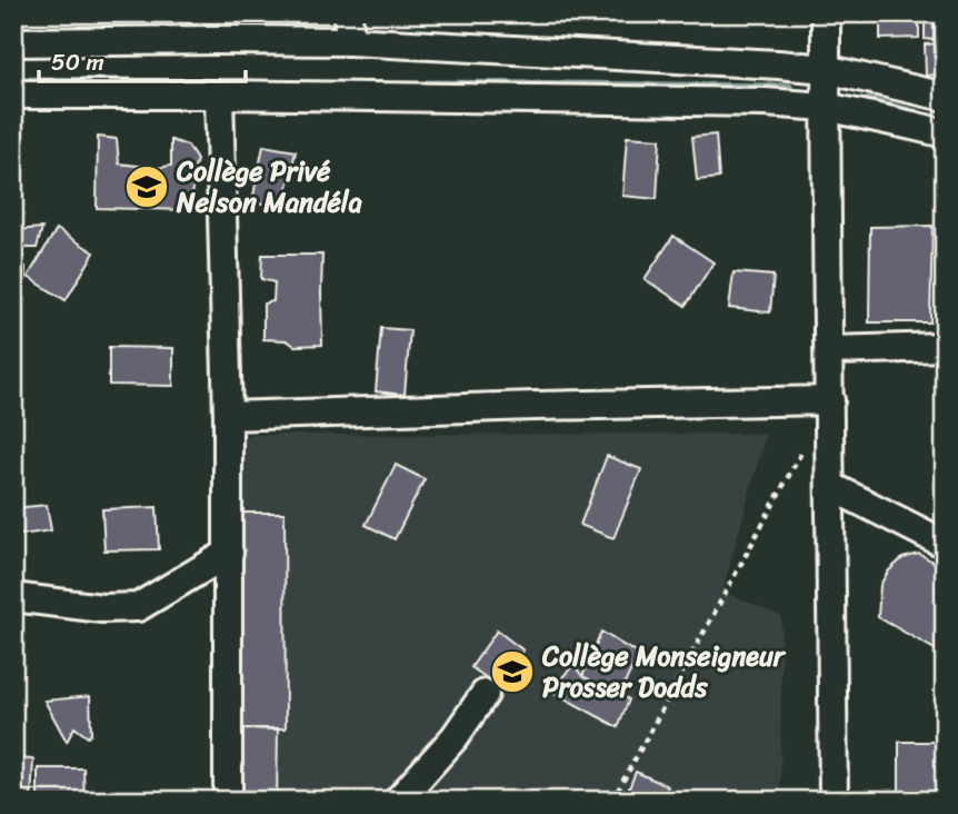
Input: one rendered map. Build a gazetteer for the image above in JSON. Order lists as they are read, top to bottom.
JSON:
{
  "places": {
    "school or university": ["Collège Privé Nelson Mandéla", "Collège Monseigneur Prosser Dodds"]
  },
  "scale_bar": "50 m"
}
